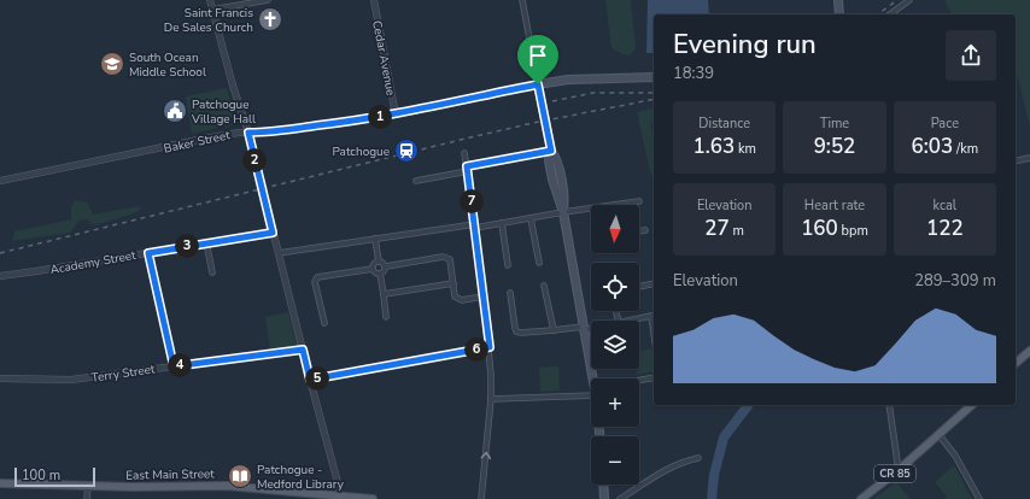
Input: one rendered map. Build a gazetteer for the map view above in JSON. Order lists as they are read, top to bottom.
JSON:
{
  "streets": {
    "main road": ["East Main Street", "CR 85"],
    "street": [
      "Cedar Avenue",
      "Baker Street",
      "Academy Street",
      "Terry Street"
    ]
  },
  "crossings": [
    ["Cedar Avenue", "Baker Street"]
  ],
  "places": {
    "church": ["Saint Francis De Sales Church"],
    "school or university": ["South Ocean Middle School"],
    "public building": ["Patchogue Village Hall"],
    "station": ["Patchogue"],
    "library": ["Patchogue - Medford Library"]
  },
  "scale_bar": "100 m",
  "north": "bottom",
  "page": {
    "heading": ["Evening run", "18:39"],
    "stats": [
      ["Distance", "1.63 km"],
      ["Time", "9:52"],
      ["Pace", "6:03 /km"],
      ["Elevation", "27 m"],
      ["Heart rate", "160 bpm"],
      ["kcal", "122"]
    ],
    "pins": [
      "1",
      "2",
      "7",
      "3",
      "6",
      "4",
      "5"
    ],
    "map_buttons": ["+", "−"],
    "chart": ["Elevation", "289–309 m"],
    "scale": "100 m"
  }
}
